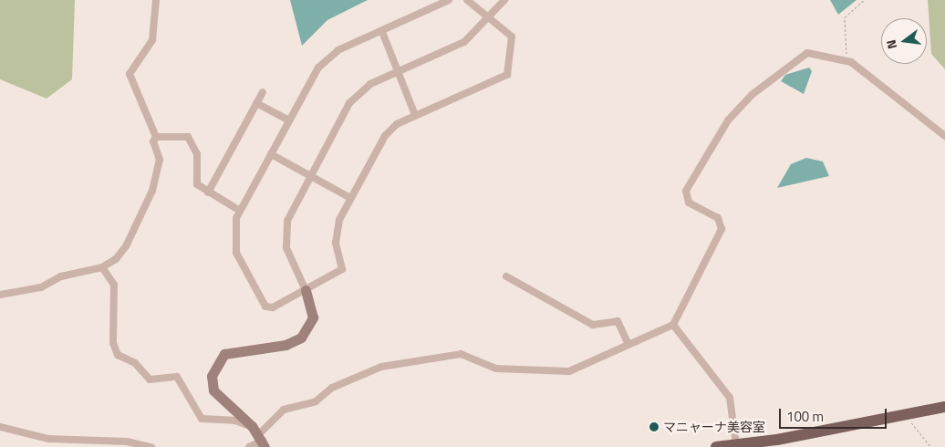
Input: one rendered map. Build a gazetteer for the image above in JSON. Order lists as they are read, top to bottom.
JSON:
{
  "places": ["マニャーナ美容室"],
  "scale_bar": "100 m",
  "north": "left"
}
